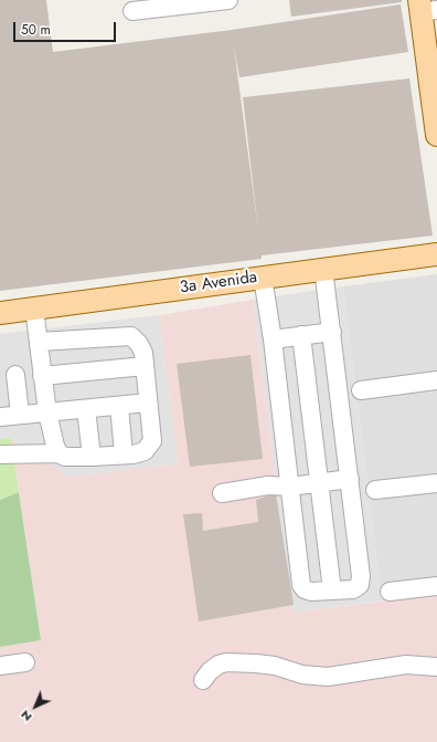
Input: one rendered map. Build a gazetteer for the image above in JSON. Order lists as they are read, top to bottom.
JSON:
{
  "streets": {
    "main road": ["3a Avenida"]
  },
  "scale_bar": "50 m",
  "north": "bottom left"
}
